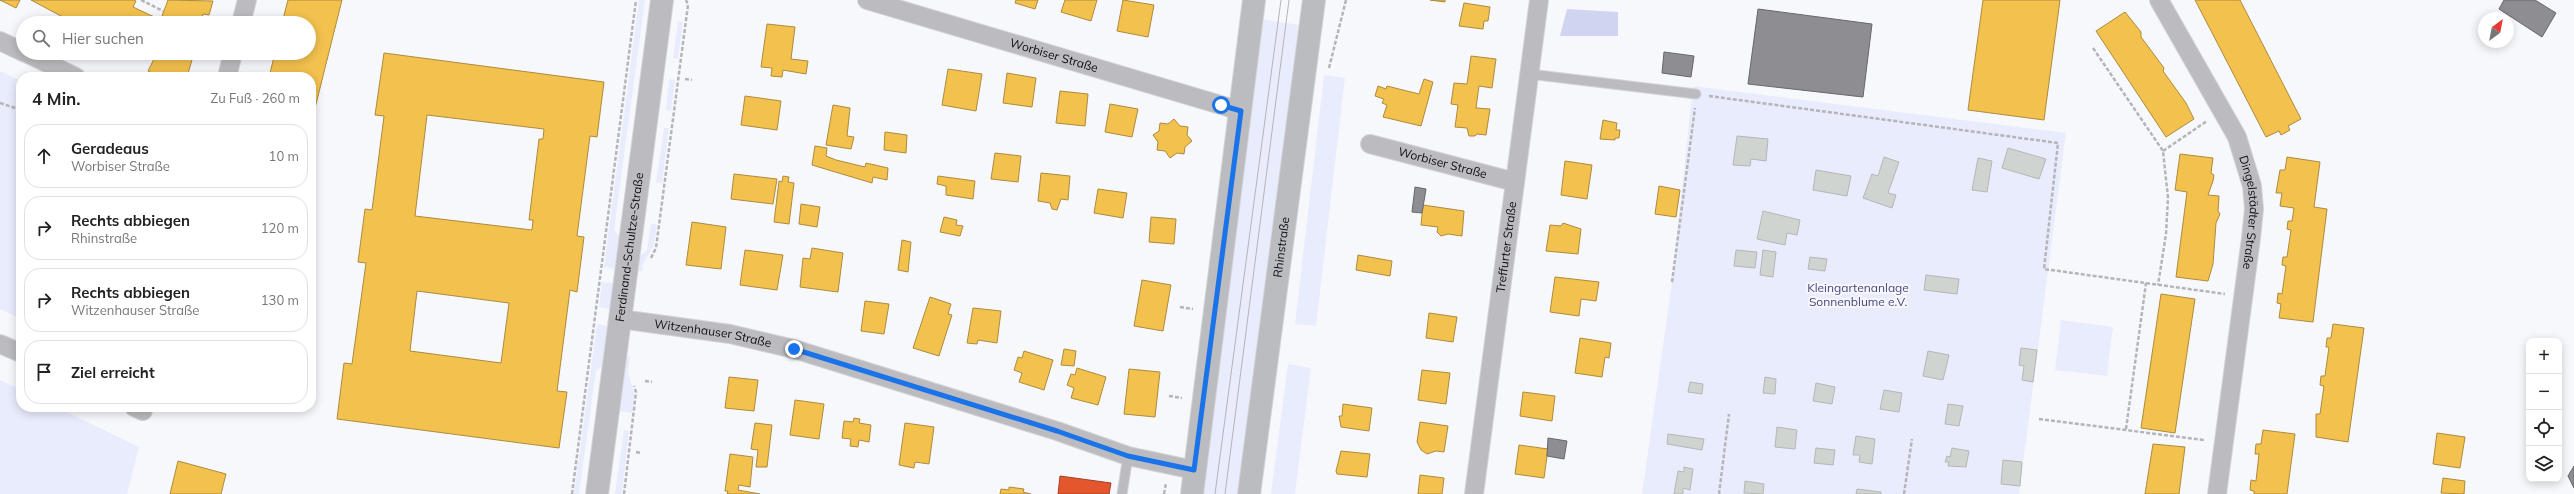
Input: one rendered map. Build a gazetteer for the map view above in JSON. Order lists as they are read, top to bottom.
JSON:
{
  "streets": {
    "main road": ["Rhinstraße"],
    "street": [
      "Worbiser Straße",
      "Dingelstädter Straße",
      "Ferdinand-Schultze-Straße",
      "Treffurter Straße",
      "Witzenhauser Straße"
    ]
  },
  "crossings": [
    ["Worbiser Straße", "Treffurter Straße"],
    ["Ferdinand-Schultze-Straße", "Witzenhauser Straße"]
  ],
  "parks": ["Kleingartenanlage Sonnenblume e.V."],
  "north": "top right",
  "page": {
    "search": "Hier suchen",
    "heading": ["4 Min.", "Zu Fuß · 260 m"],
    "list": [
      ["Geradeaus", "Worbiser Straße", "10 m"],
      ["Rechts abbiegen", "Rhinstraße", "120 m"],
      ["Rechts abbiegen", "Witzenhauser Straße", "130 m"],
      "Ziel erreicht"
    ],
    "map_buttons": ["+", "−"]
  }
}
